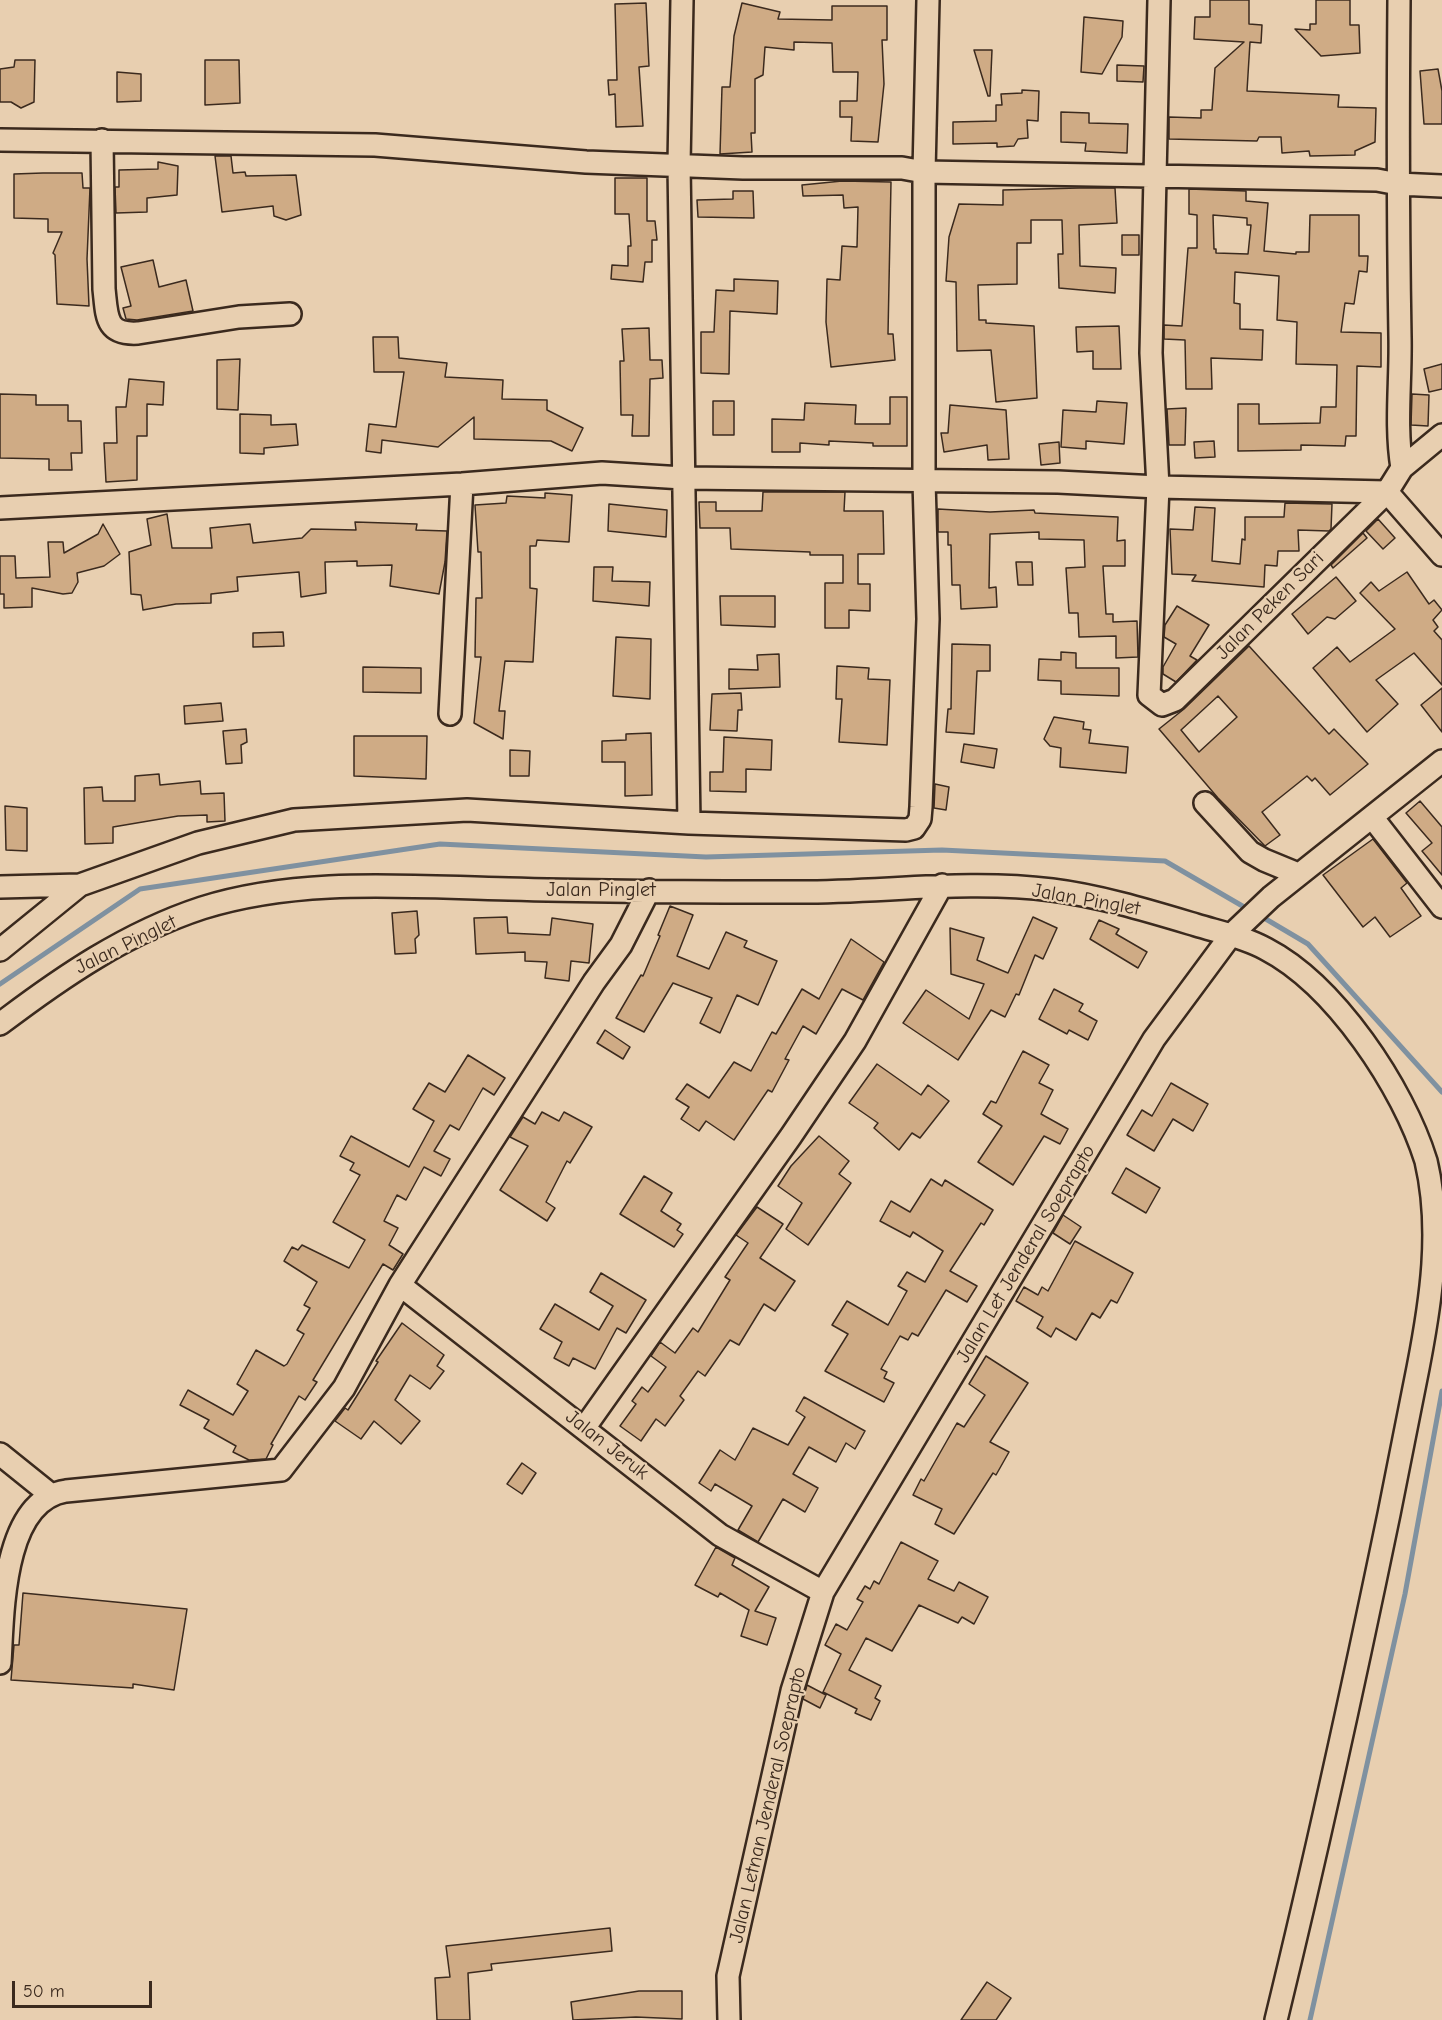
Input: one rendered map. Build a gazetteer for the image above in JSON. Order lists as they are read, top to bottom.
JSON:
{
  "streets": {
    "street": [
      "Jalan Peken Sari",
      "Jalan Pinglet",
      "Jalan Let Jenderal Soeprapto",
      "Jalan Jeruk",
      "Jalan Letnan Jenderal Soeprapto"
    ]
  },
  "crossings": [
    ["Jalan Pinglet", "Jalan Let Jenderal Soeprapto"],
    ["Jalan Let Jenderal Soeprapto", "Jalan Jeruk"],
    ["Jalan Let Jenderal Soeprapto", "Jalan Letnan Jenderal Soeprapto"],
    ["Jalan Jeruk", "Jalan Letnan Jenderal Soeprapto"]
  ],
  "scale_bar": "50 m"
}
